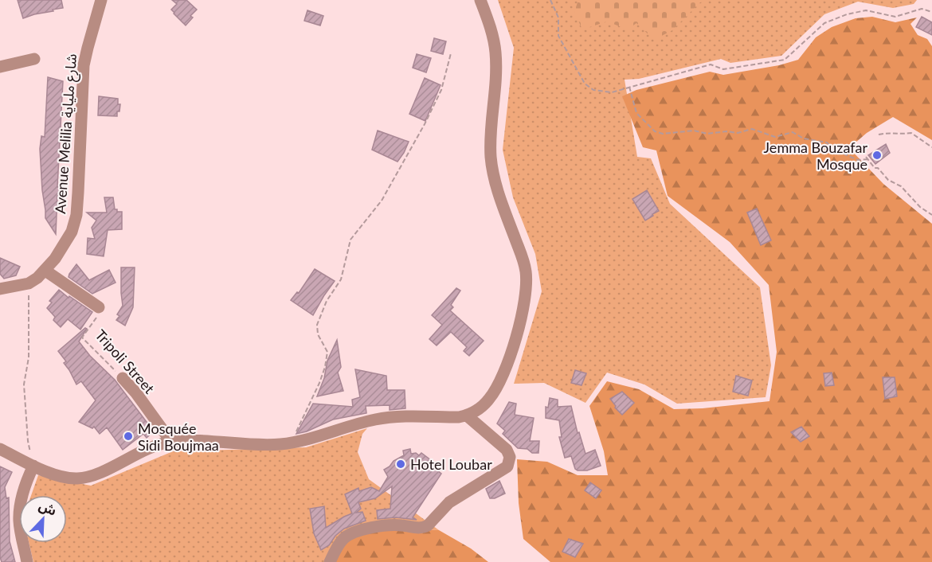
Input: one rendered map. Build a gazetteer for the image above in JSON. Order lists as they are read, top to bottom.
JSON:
{
  "streets": {
    "street": ["Avenue Melilia شارع ملياية", "Tripoli Street"]
  },
  "crossings": [
    ["Avenue Melilia شارع ملياية", "Tripoli Street"]
  ],
  "places": ["Jemma Bouzafar Mosque", "Mosquée Sidi Boujmaa", "Hotel Loubar"],
  "north": "top right"
}
